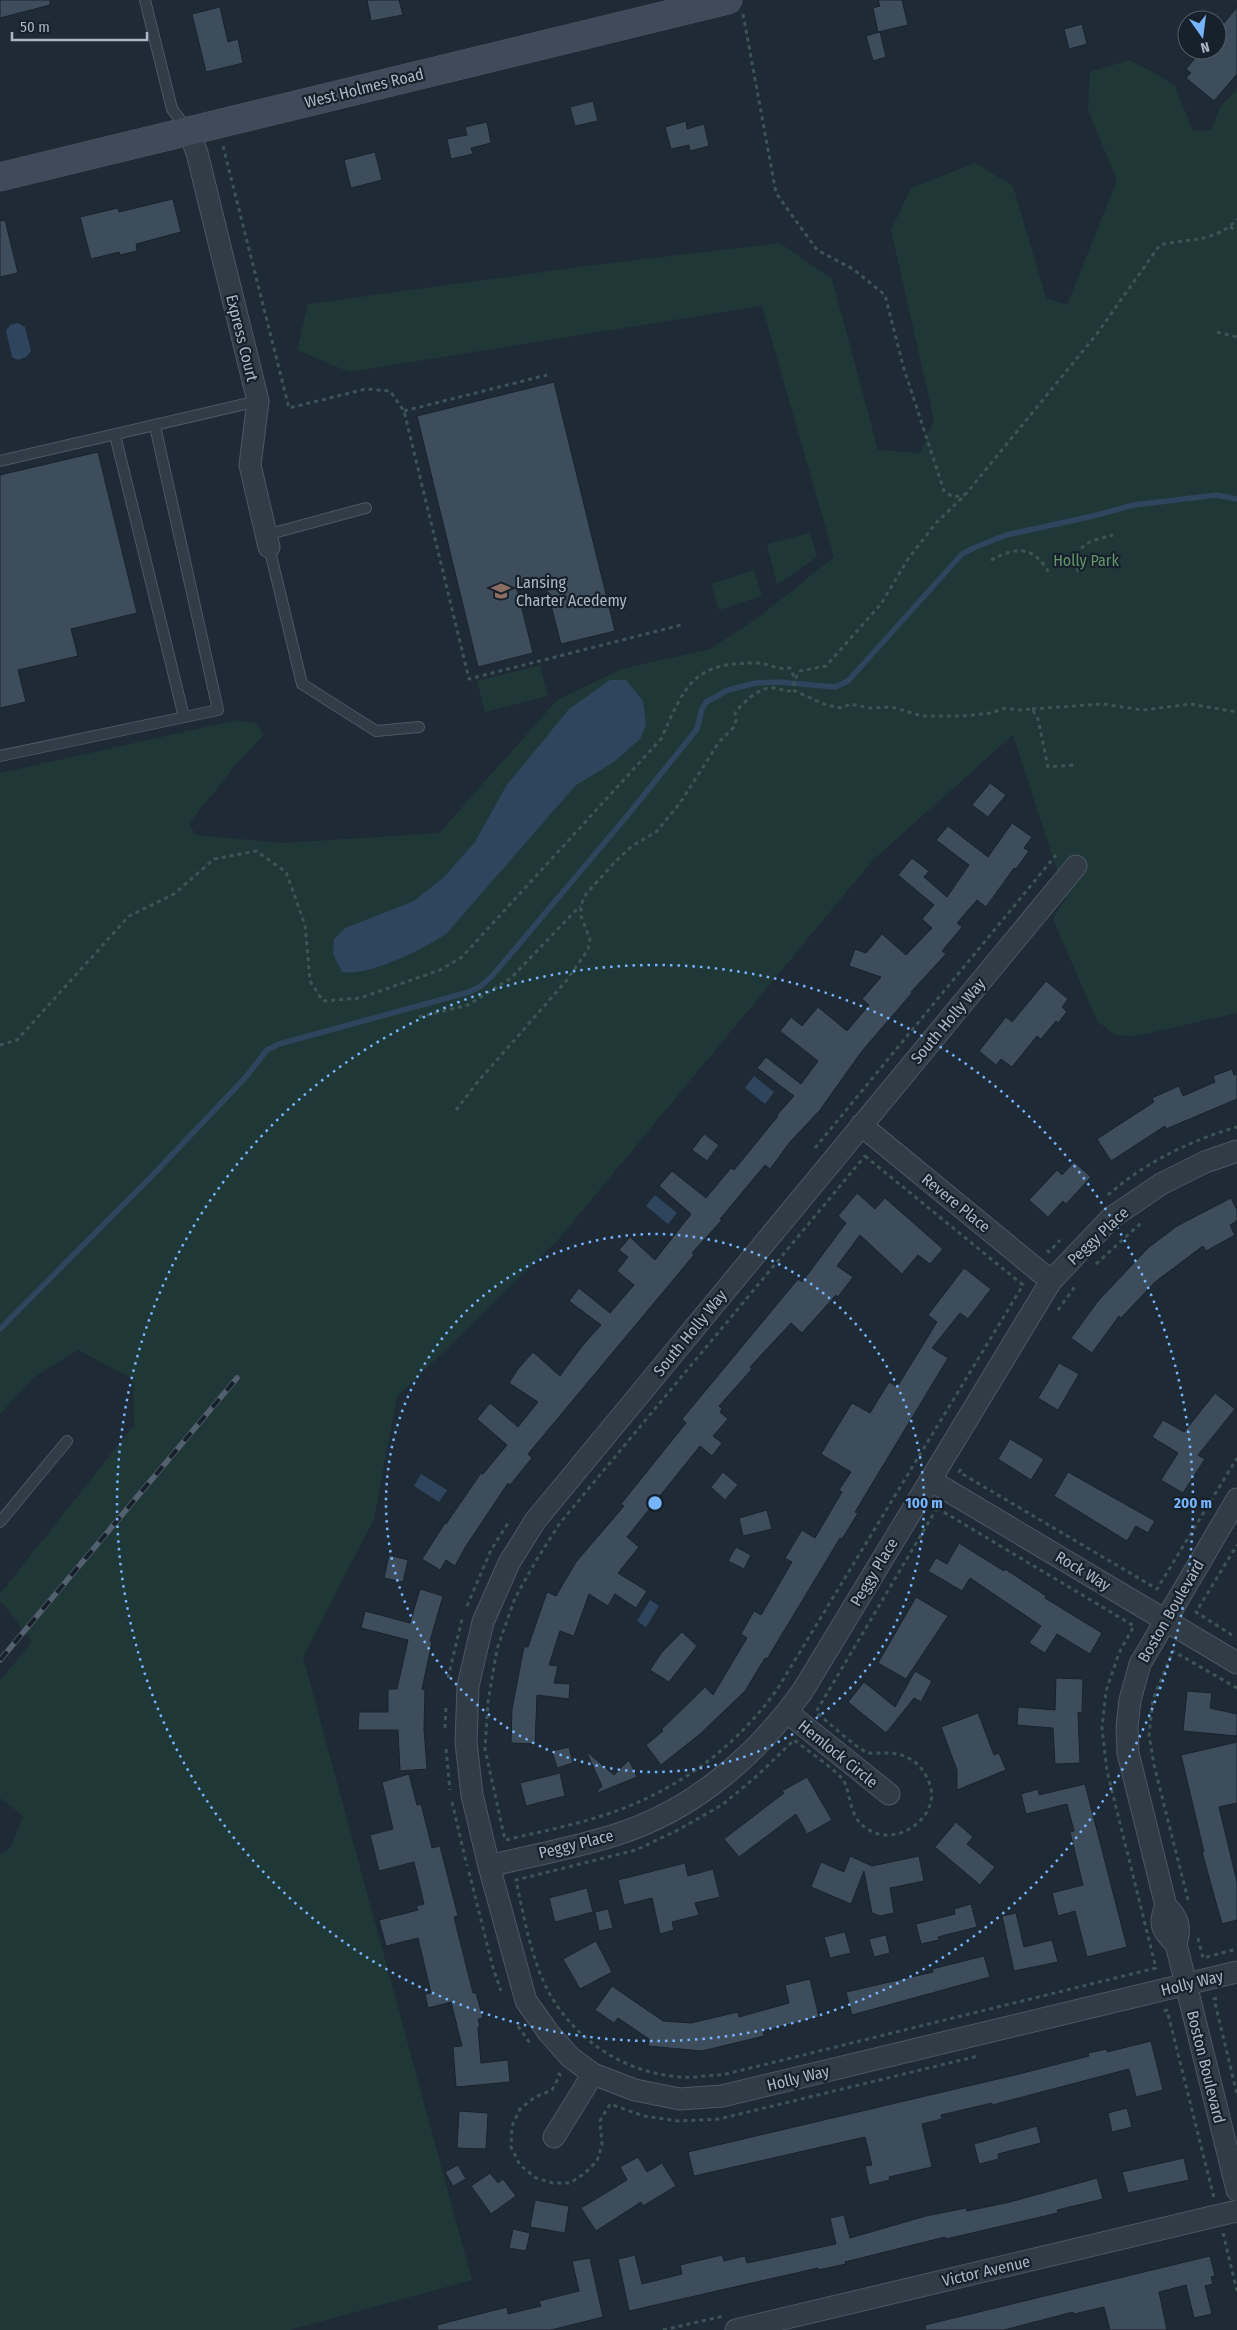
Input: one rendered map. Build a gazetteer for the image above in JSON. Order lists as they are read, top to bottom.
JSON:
{
  "streets": {
    "street": [
      "West Holmes Road",
      "Express Court",
      "South Holly Way",
      "Revere Place",
      "Peggy Place",
      "Rock Way",
      "Boston Boulevard",
      "Hemlock Circle",
      "Holly Way",
      "Victor Avenue"
    ]
  },
  "crossings": [
    ["West Holmes Road", "Express Court"],
    ["South Holly Way", "Revere Place"],
    ["South Holly Way", "Peggy Place"],
    ["South Holly Way", "Holly Way"],
    ["Revere Place", "Peggy Place"],
    ["Peggy Place", "Rock Way"],
    ["Peggy Place", "Hemlock Circle"],
    ["Peggy Place", "Holly Way"],
    ["Rock Way", "Boston Boulevard"],
    ["Boston Boulevard", "Holly Way"]
  ],
  "parks": ["Holly Park"],
  "places": {
    "school or university": ["Lansing Charter Acedemy"]
  },
  "scale_bar": "50 m",
  "north": "bottom",
  "rings": ["100 m", "200 m"]
}
